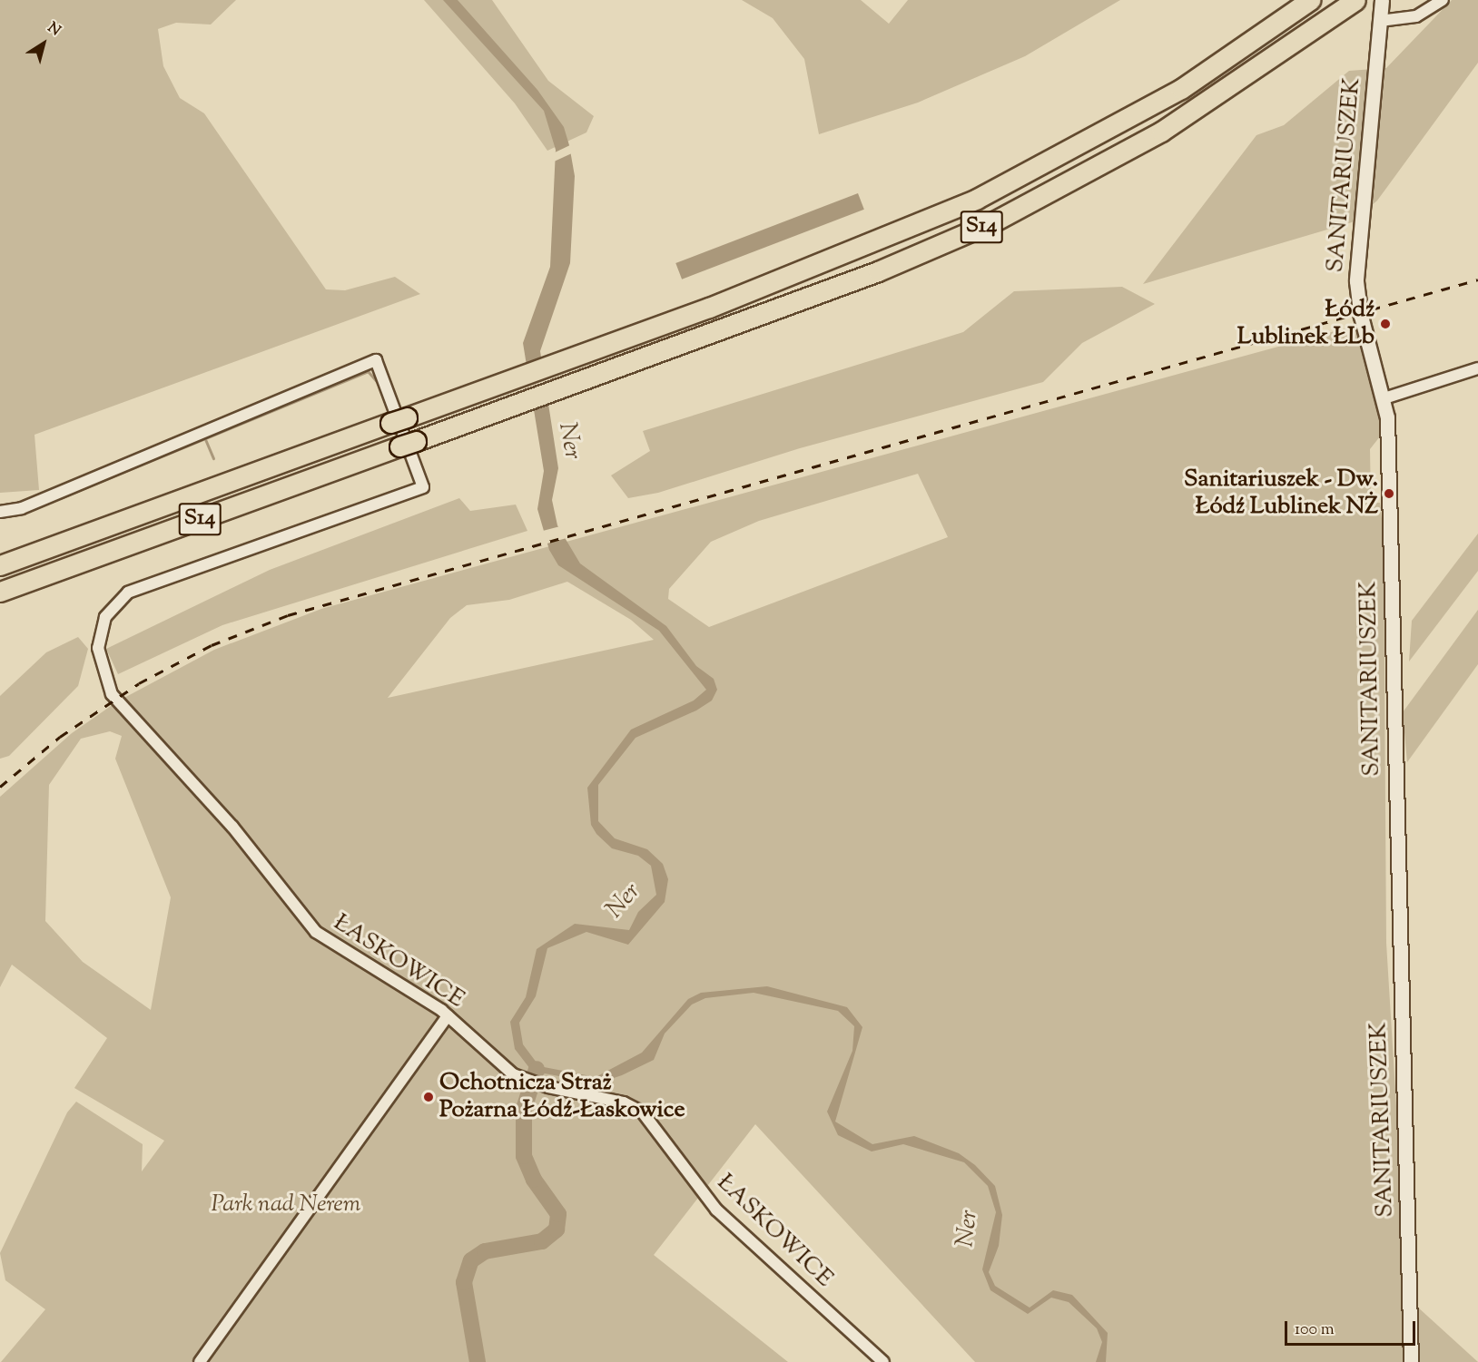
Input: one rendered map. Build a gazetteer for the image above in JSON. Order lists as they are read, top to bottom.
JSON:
{
  "streets": {
    "highway": ["S14"],
    "street": ["SANITARIUSZEK", "ŁASKOWICE"]
  },
  "water": ["Ner"],
  "parks": ["Park nad Nerem"],
  "places": ["Łódź Lublinek ŁLb", "Sanitariuszek - Dw. Łódź Lublinek NŻ", "Ochotnicza Straż Pożarna Łódź-Łaskowice"],
  "scale_bar": "100 m",
  "north": "top right"
}
